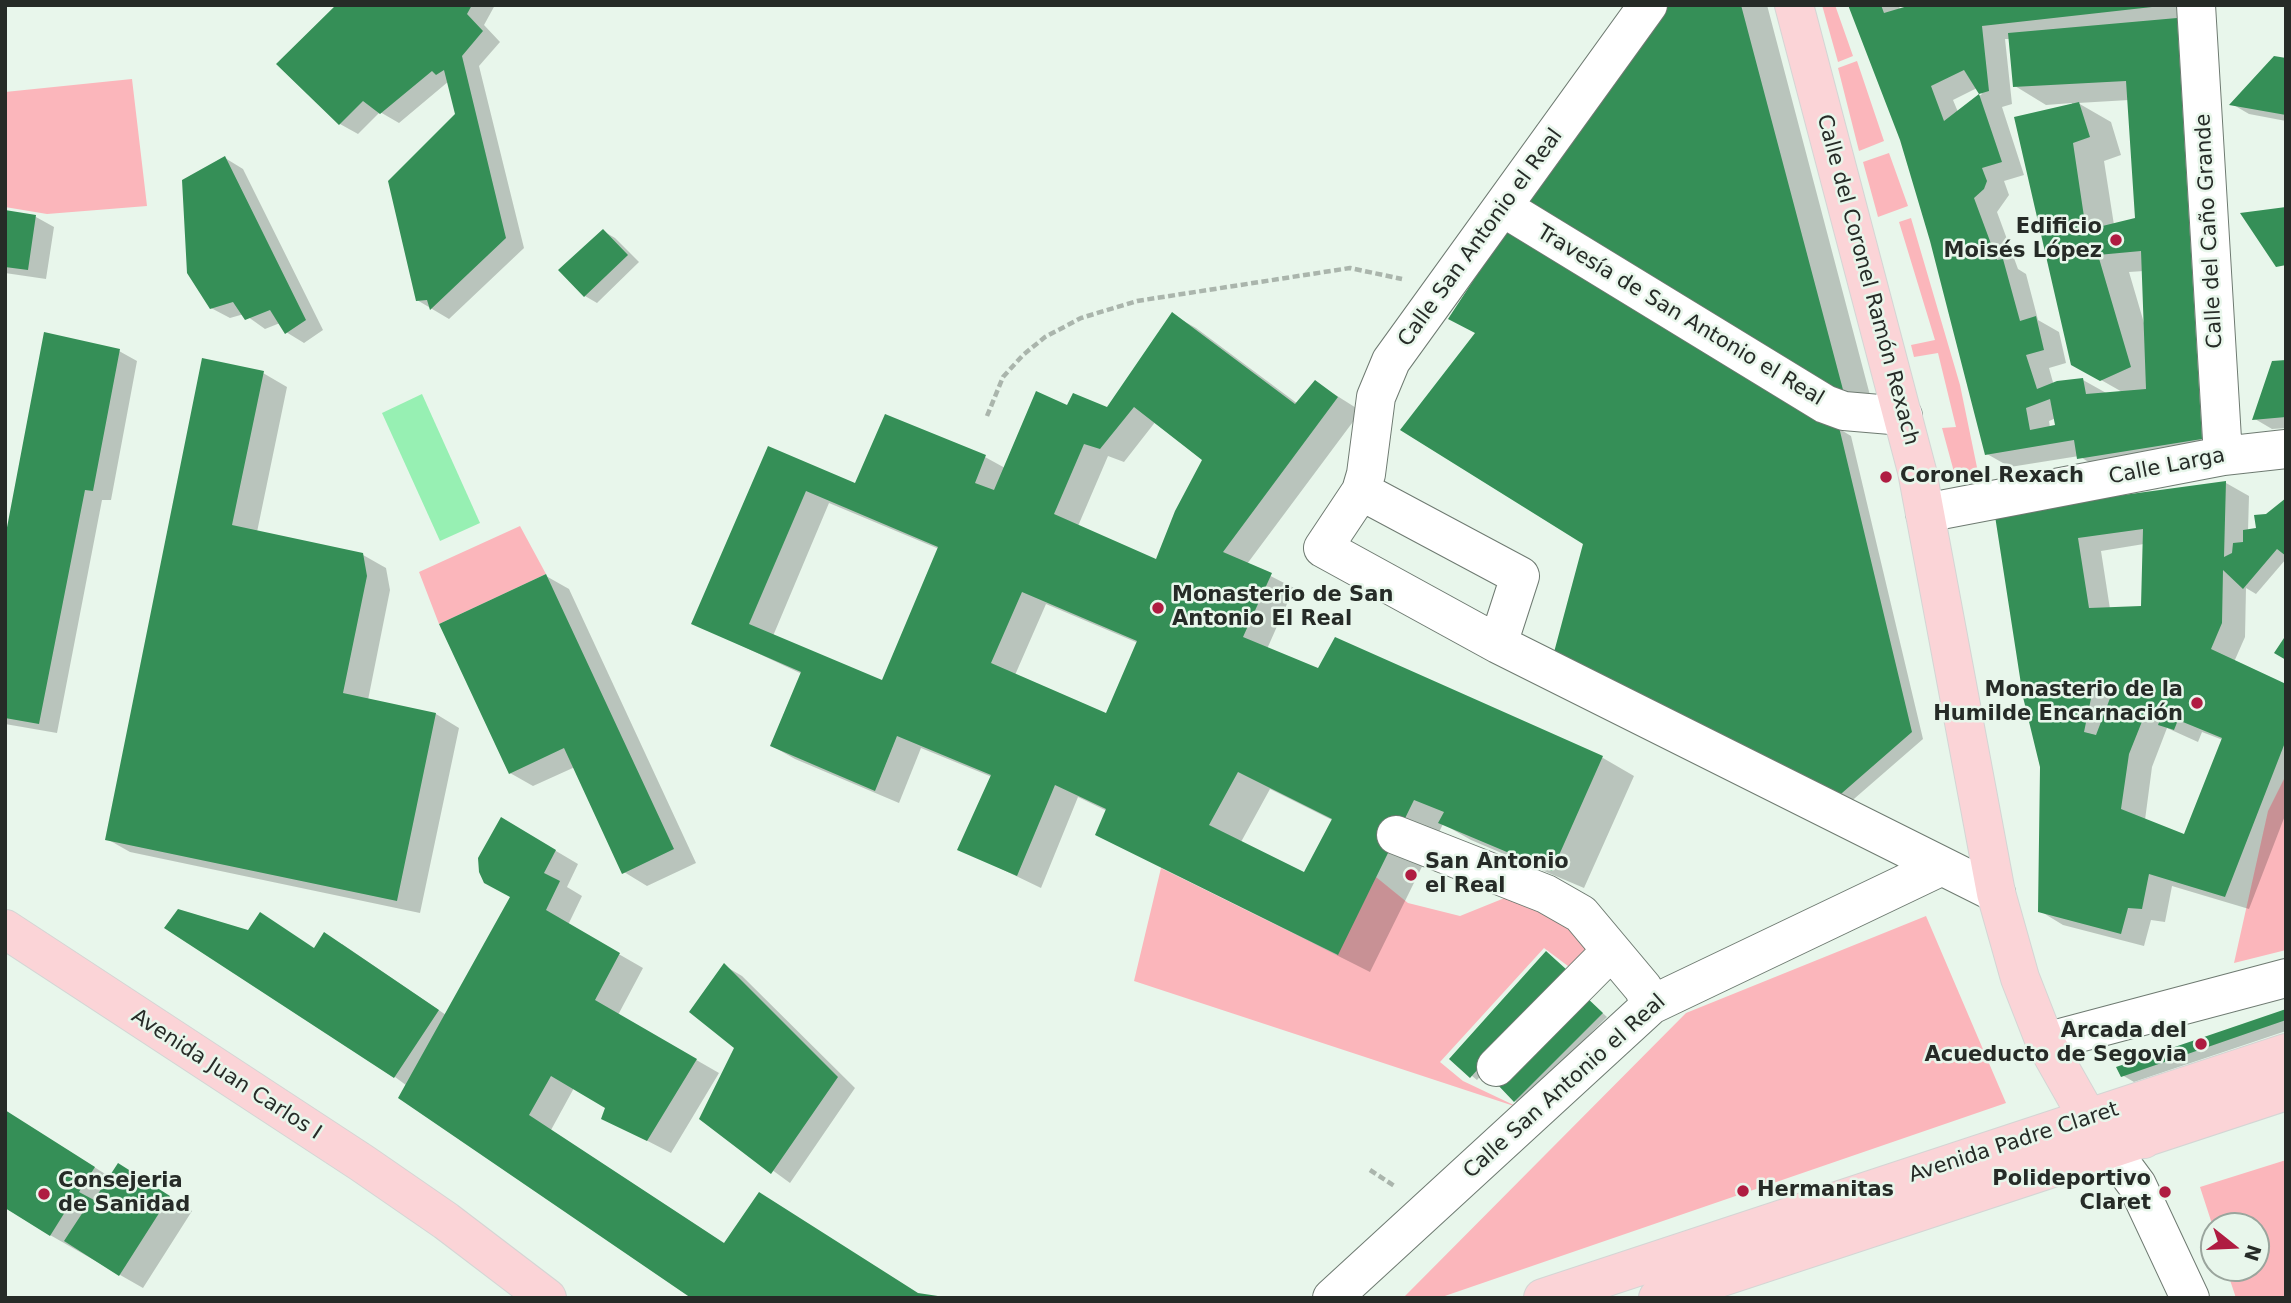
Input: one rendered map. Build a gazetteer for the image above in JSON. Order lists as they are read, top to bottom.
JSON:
{
  "streets": {
    "main road": ["Calle del Coronel Ramón Rexach", "Avenida Juan Carlos I", "Avenida Padre Claret"],
    "street": [
      "Calle del Caño Grande",
      "Calle San Antonio el Real",
      "Travesía de San Antonio el Real",
      "Calle Larga"
    ]
  },
  "crossings": [
    ["Calle del Caño Grande", "Calle Larga"],
    ["Calle San Antonio el Real", "Calle del Coronel Ramón Rexach"],
    ["Calle San Antonio el Real", "Travesía de San Antonio el Real"],
    ["Calle del Coronel Ramón Rexach", "Travesía de San Antonio el Real"],
    ["Calle del Coronel Ramón Rexach", "Calle Larga"],
    ["Calle del Coronel Ramón Rexach", "Avenida Padre Claret"]
  ],
  "places": [
    "Edificio Moisés López",
    "Coronel Rexach",
    "Monasterio de San Antonio El Real",
    "Monasterio de la Humilde Encarnación",
    "San Antonio el Real",
    "Arcada del Acueducto de Segovia",
    "Hermanitas",
    "Polideportivo Claret",
    "Consejeria de Sanidad"
  ],
  "north": "right"
}
